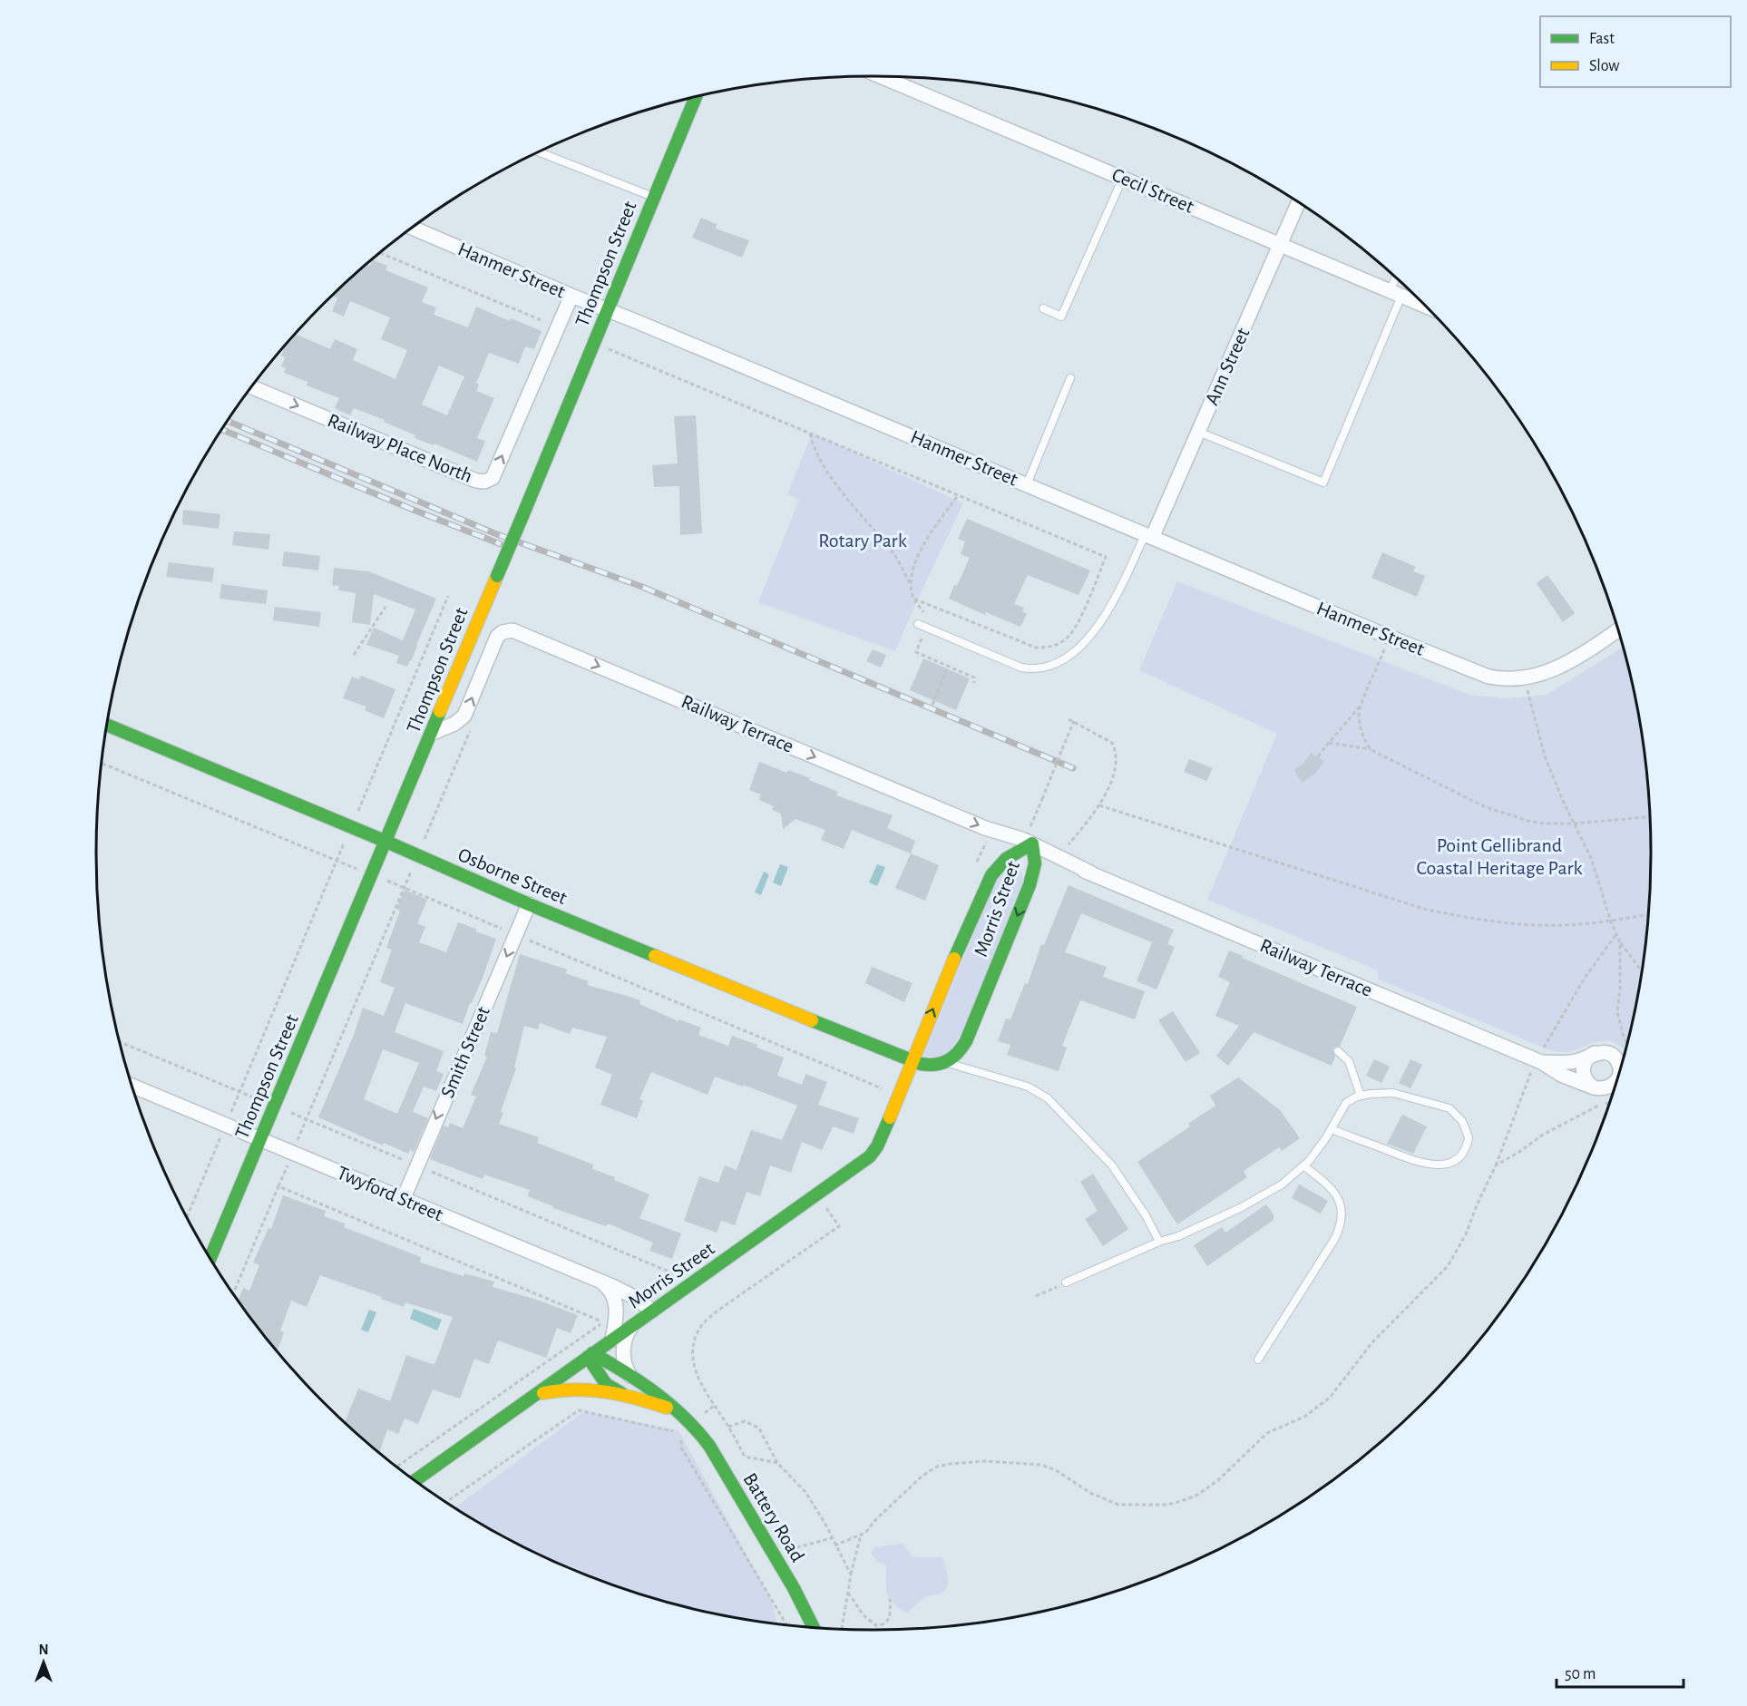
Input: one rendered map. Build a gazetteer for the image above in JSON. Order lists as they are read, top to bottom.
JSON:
{
  "streets": {
    "street": [
      "Cecil Street",
      "Thompson Street",
      "Hanmer Street",
      "Ann Street",
      "Railway Place North",
      "Railway Terrace",
      "Osborne Street",
      "Morris Street",
      "Smith Street",
      "Twyford Street",
      "Battery Road"
    ]
  },
  "crossings": [
    ["Cecil Street", "Ann Street"],
    ["Thompson Street", "Hanmer Street"],
    ["Thompson Street", "Railway Terrace"],
    ["Thompson Street", "Osborne Street"],
    ["Thompson Street", "Twyford Street"],
    ["Hanmer Street", "Ann Street"],
    ["Hanmer Street", "Railway Place North"],
    ["Railway Terrace", "Morris Street"],
    ["Osborne Street", "Morris Street"],
    ["Osborne Street", "Smith Street"],
    ["Morris Street", "Twyford Street"],
    ["Morris Street", "Battery Road"],
    ["Smith Street", "Twyford Street"]
  ],
  "one_way": ["Railway Terrace", "Smith Street"],
  "parks": ["Rotary Park", "Point Gellibrand Coastal Heritage Park"],
  "legend": ["Fast", "Slow"],
  "scale_bar": "50 m",
  "north": "top"
}
